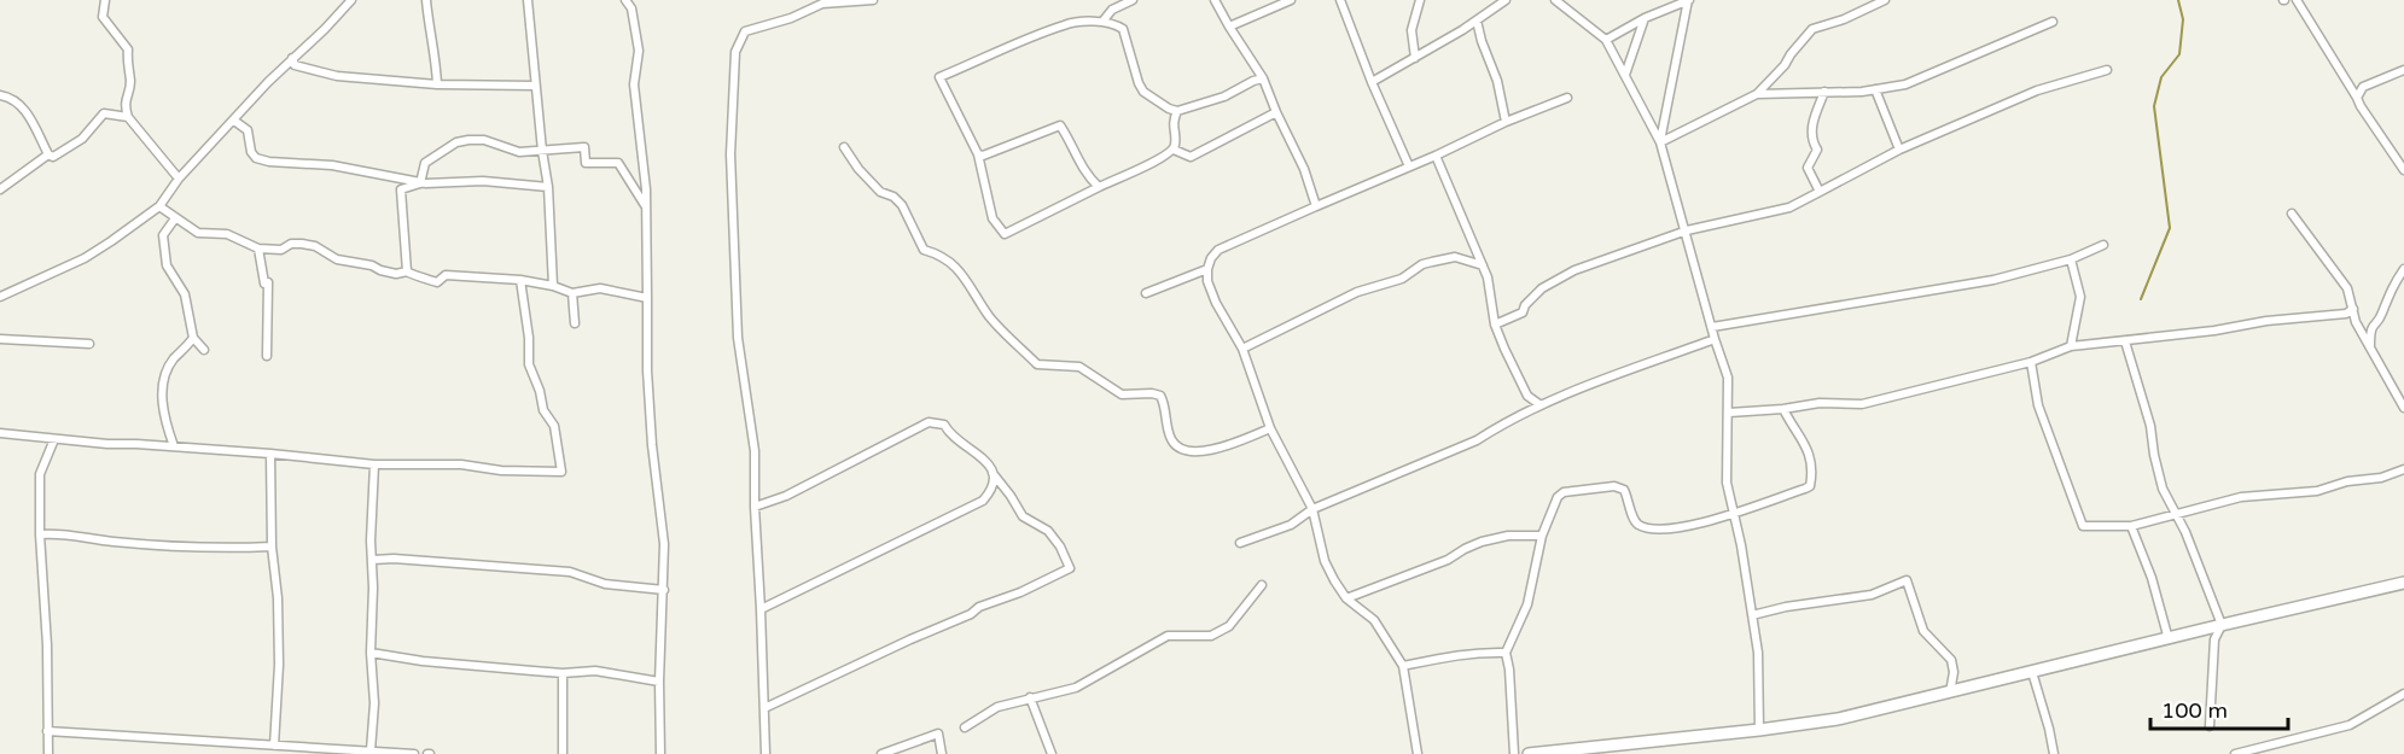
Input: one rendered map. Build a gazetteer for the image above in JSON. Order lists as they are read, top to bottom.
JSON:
{
  "scale_bar": "100 m"
}
